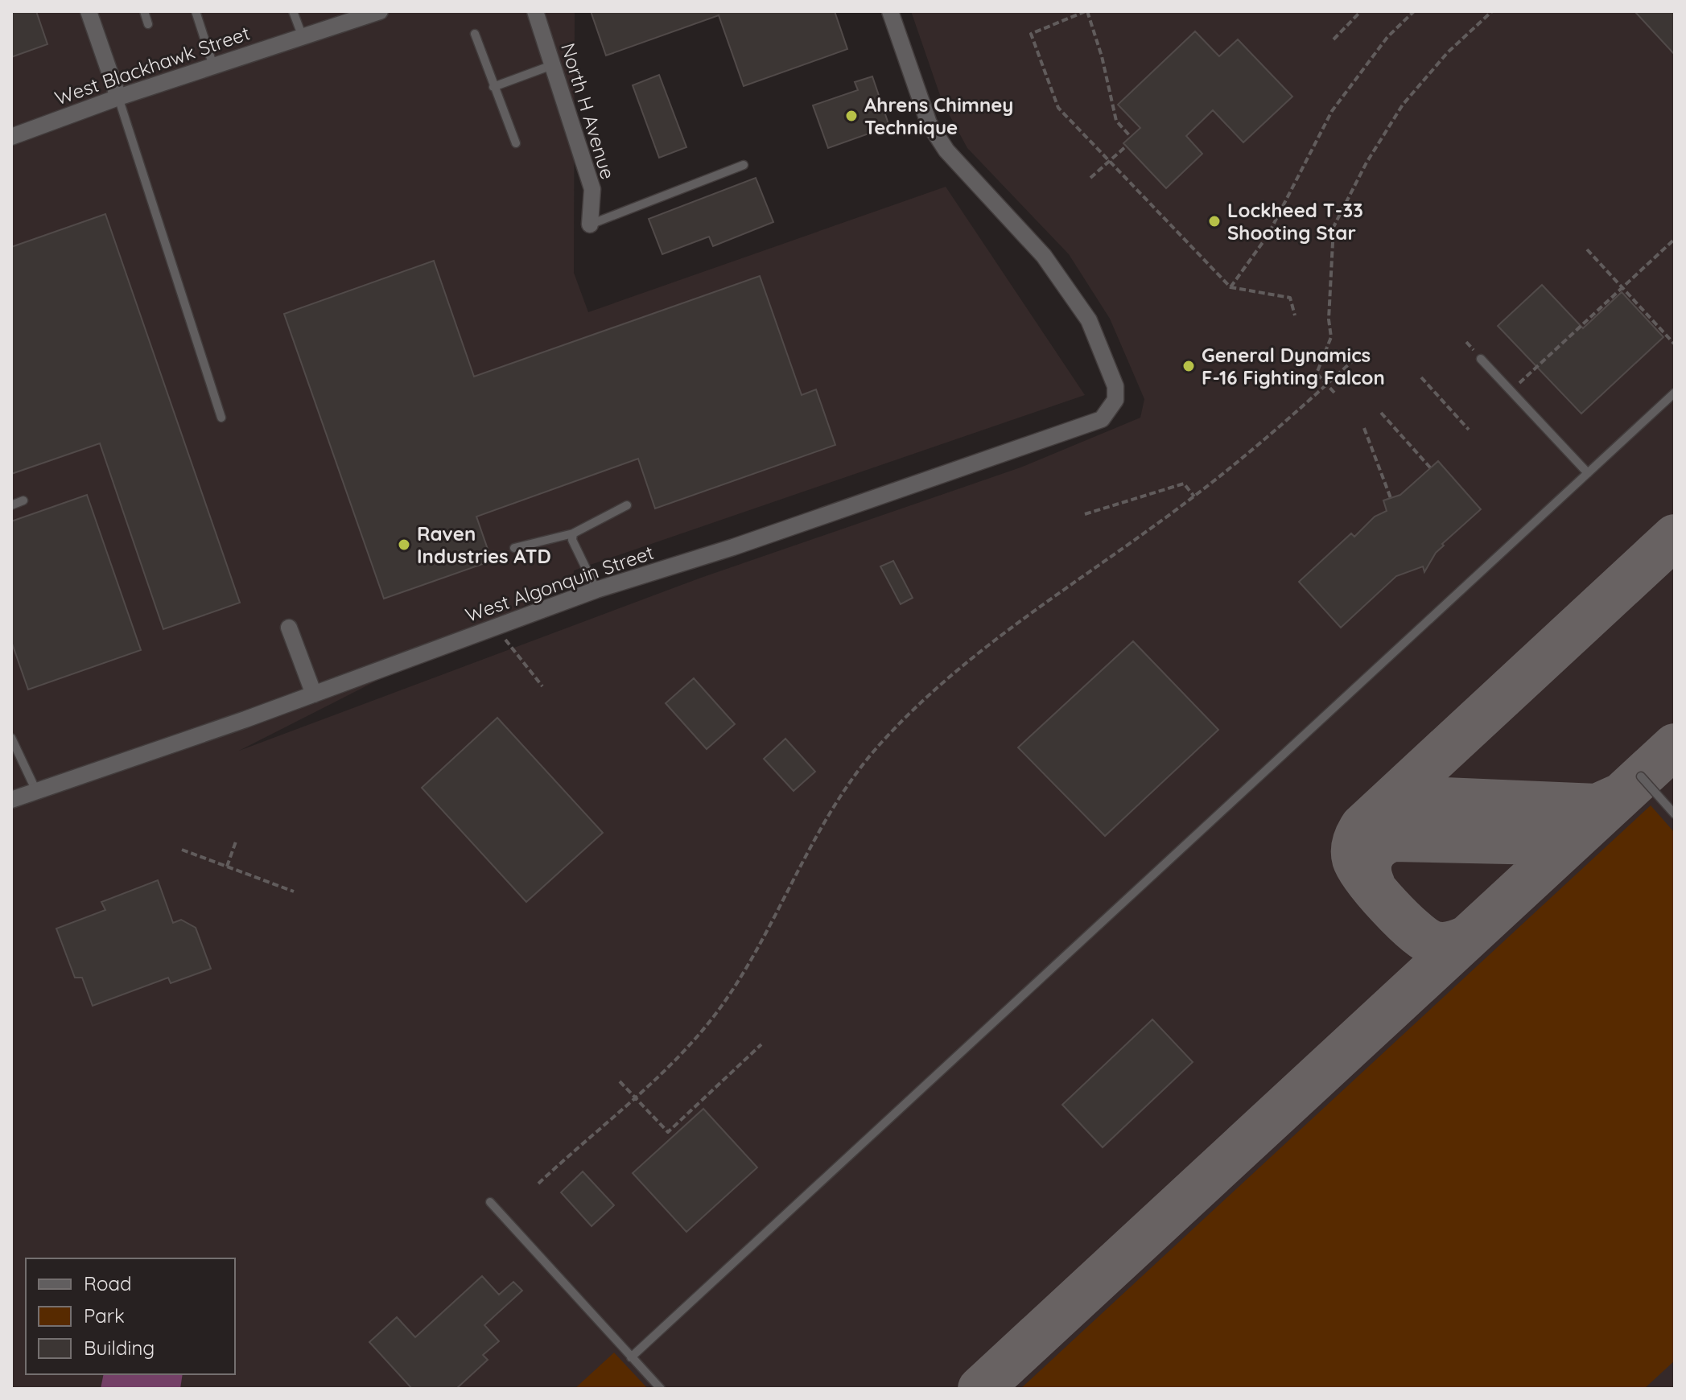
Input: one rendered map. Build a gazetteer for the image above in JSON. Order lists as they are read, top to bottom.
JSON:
{
  "streets": {
    "street": ["West Blackhawk Street", "North H Avenue", "West Algonquin Street"]
  },
  "places": [
    "Ahrens Chimney Technique",
    "Lockheed T-33 Shooting Star",
    "General Dynamics F-16 Fighting Falcon",
    "Raven Industries ATD"
  ],
  "legend": ["Road", "Park", "Building"]
}
